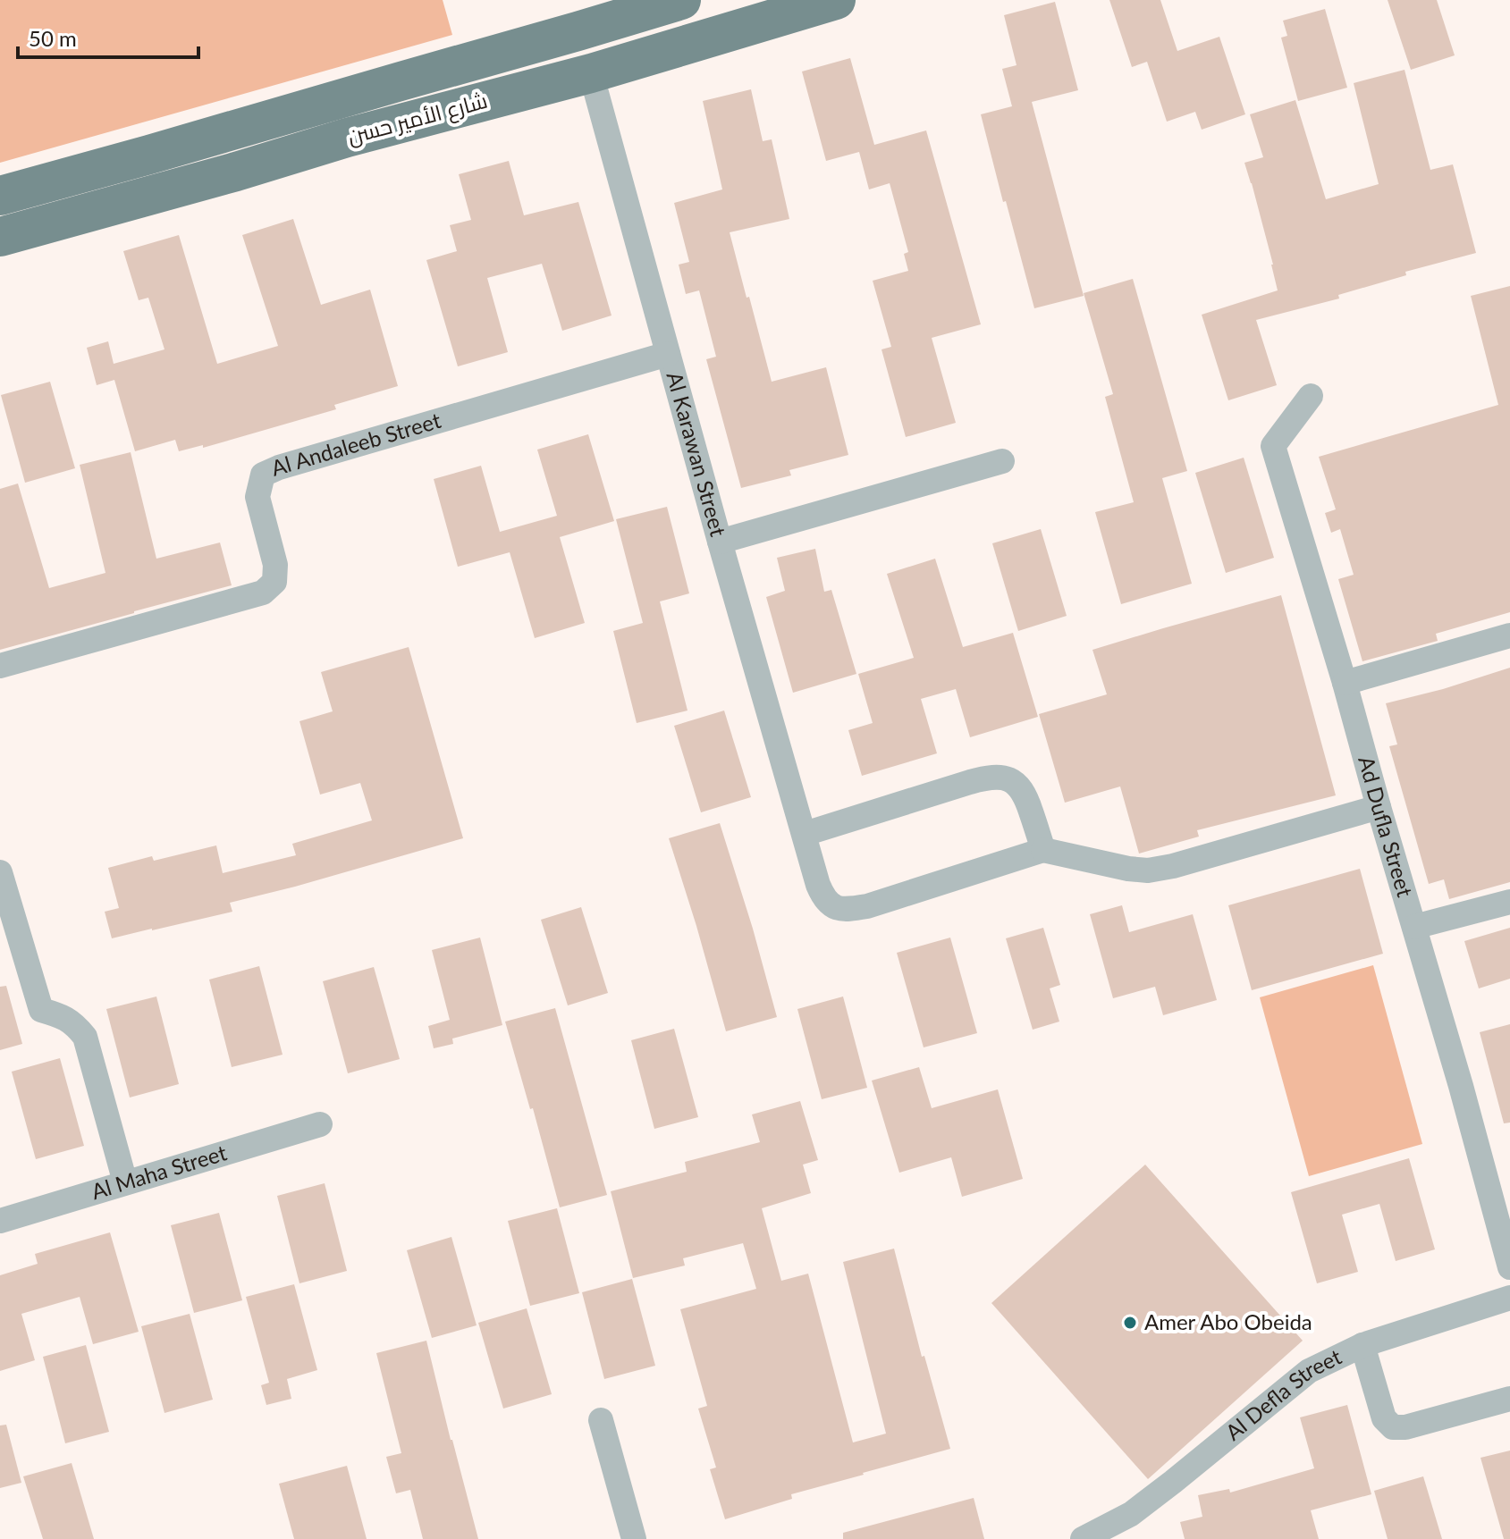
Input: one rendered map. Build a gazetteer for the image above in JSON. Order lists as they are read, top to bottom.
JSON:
{
  "streets": {
    "main road": ["شارع الأمير حسن"],
    "street": [
      "Al Andaleeb Street",
      "Al Karawan Street",
      "Ad Dufla Street",
      "Al Maha Street",
      "Al Defla Street"
    ]
  },
  "crossings": [
    ["شارع الأمير حسن", "Al Karawan Street"],
    ["Al Andaleeb Street", "Al Karawan Street"]
  ],
  "places": ["Amer Abo Obeida"],
  "scale_bar": "50 m"
}
